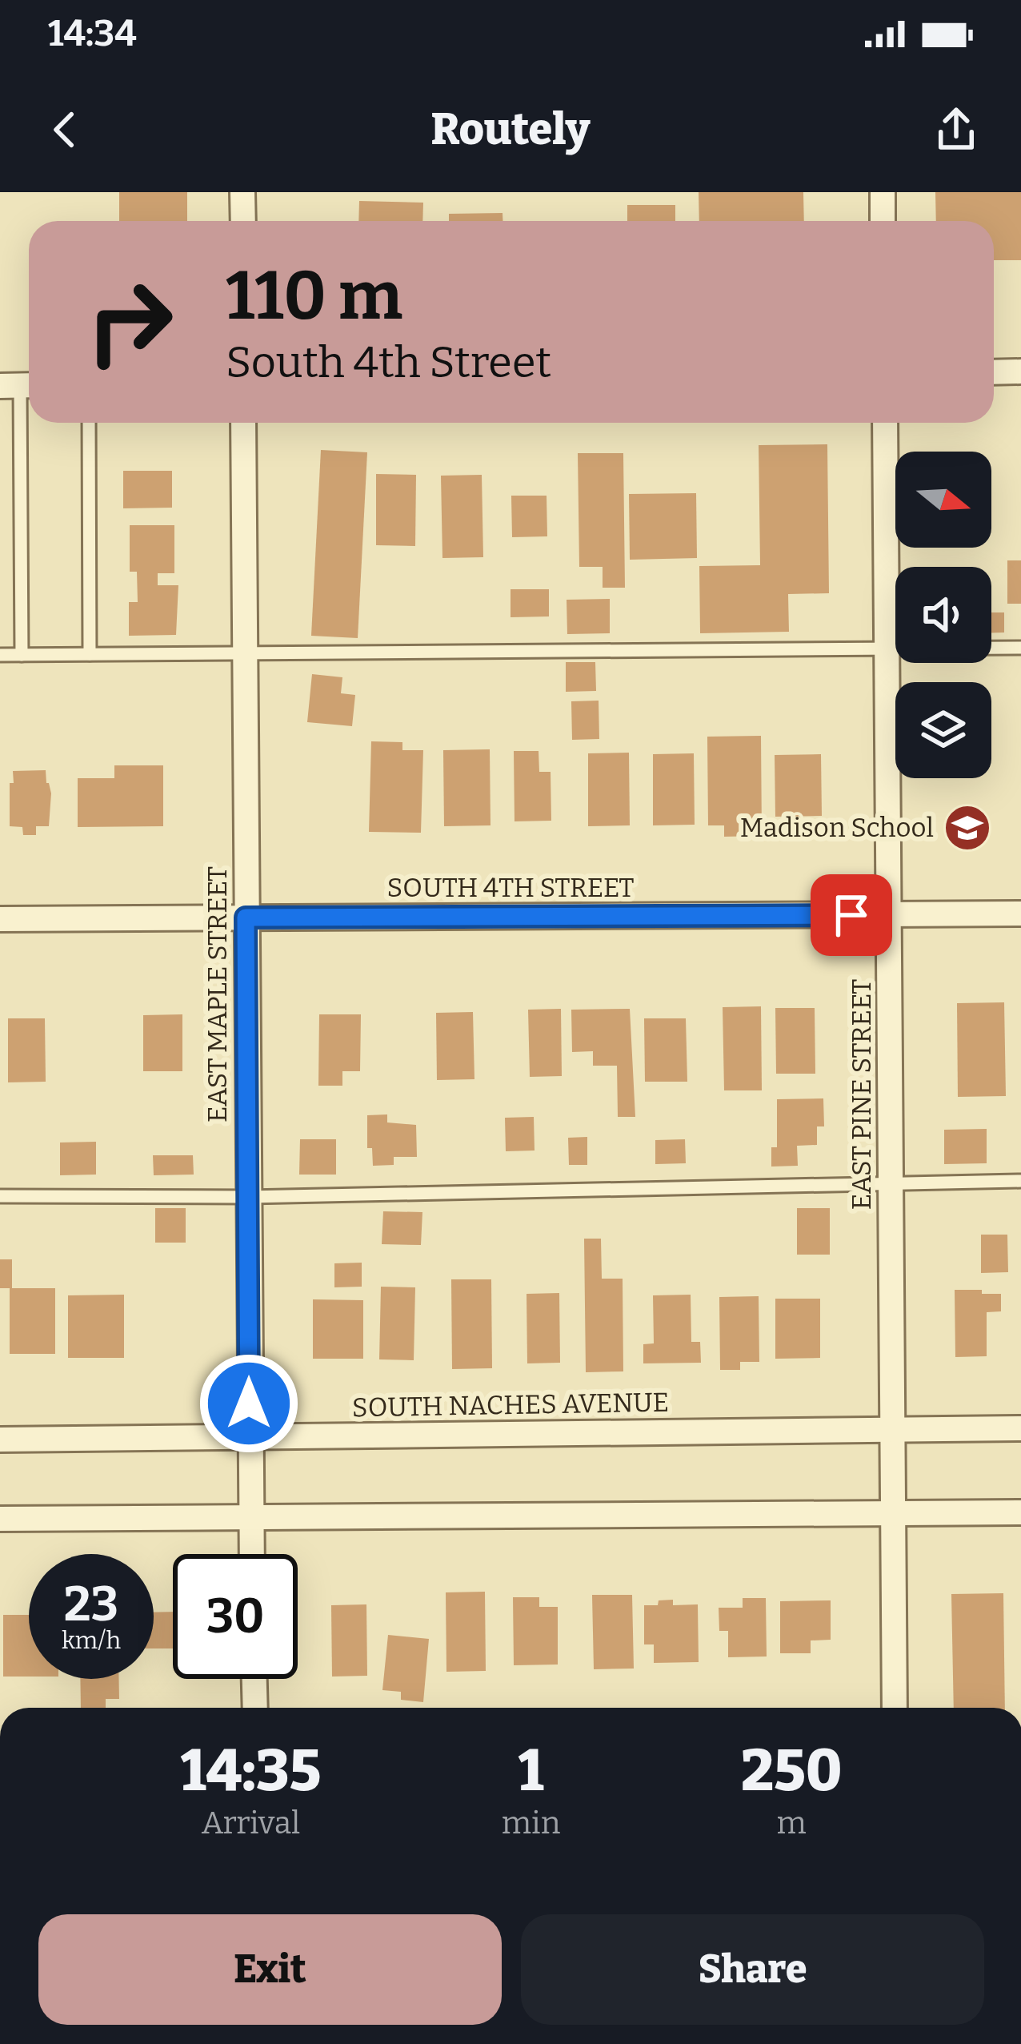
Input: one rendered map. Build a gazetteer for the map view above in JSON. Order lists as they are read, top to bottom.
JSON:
{
  "streets": {
    "street": [
      "SOUTH 4TH STREET",
      "EAST MAPLE STREET",
      "EAST PINE STREET",
      "SOUTH NACHES AVENUE"
    ]
  },
  "crossings": [
    ["SOUTH 4TH STREET", "EAST MAPLE STREET"],
    ["SOUTH 4TH STREET", "EAST PINE STREET"],
    ["EAST MAPLE STREET", "SOUTH NACHES AVENUE"],
    ["EAST PINE STREET", "SOUTH NACHES AVENUE"]
  ],
  "places": {
    "school or university": ["Madison School"]
  },
  "north": "right",
  "page": {
    "status": "14:34",
    "header": "Routely",
    "turn": ["110 m", "South 4th Street"],
    "speed": "23 km/h",
    "limit": "30",
    "eta": [
      "14:35",
      "Arrival",
      "1",
      "min",
      "250",
      "m"
    ],
    "buttons": ["Exit", "Share"]
  }
}
